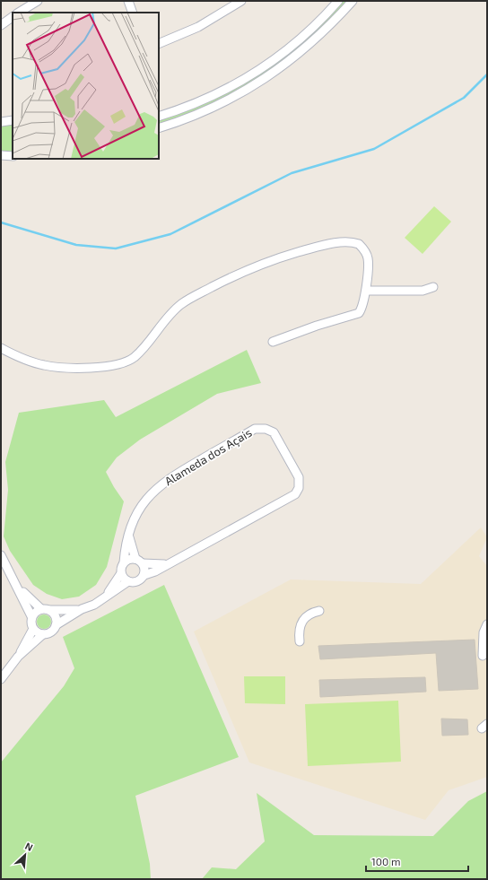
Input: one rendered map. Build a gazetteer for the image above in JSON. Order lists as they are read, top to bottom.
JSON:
{
  "streets": {
    "street": ["Alameda dos Açais"]
  },
  "scale_bar": "100 m",
  "north": "top right"
}
